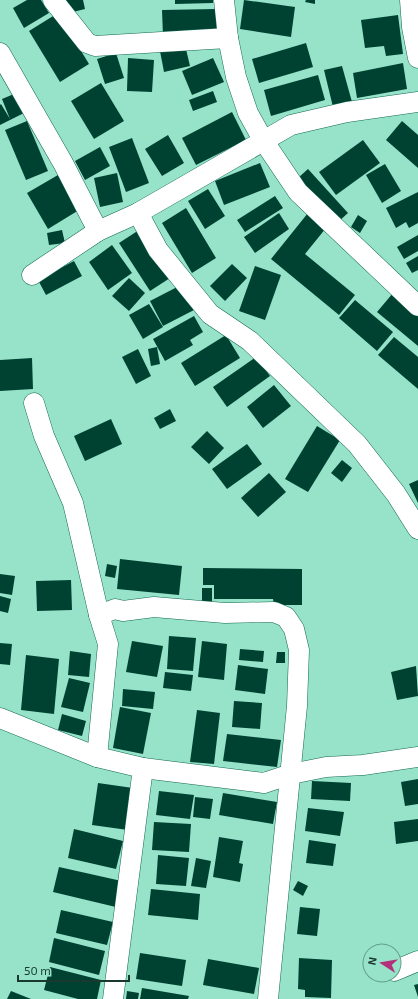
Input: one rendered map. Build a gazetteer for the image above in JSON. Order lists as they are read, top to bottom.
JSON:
{
  "scale_bar": "50 m",
  "north": "left"
}
